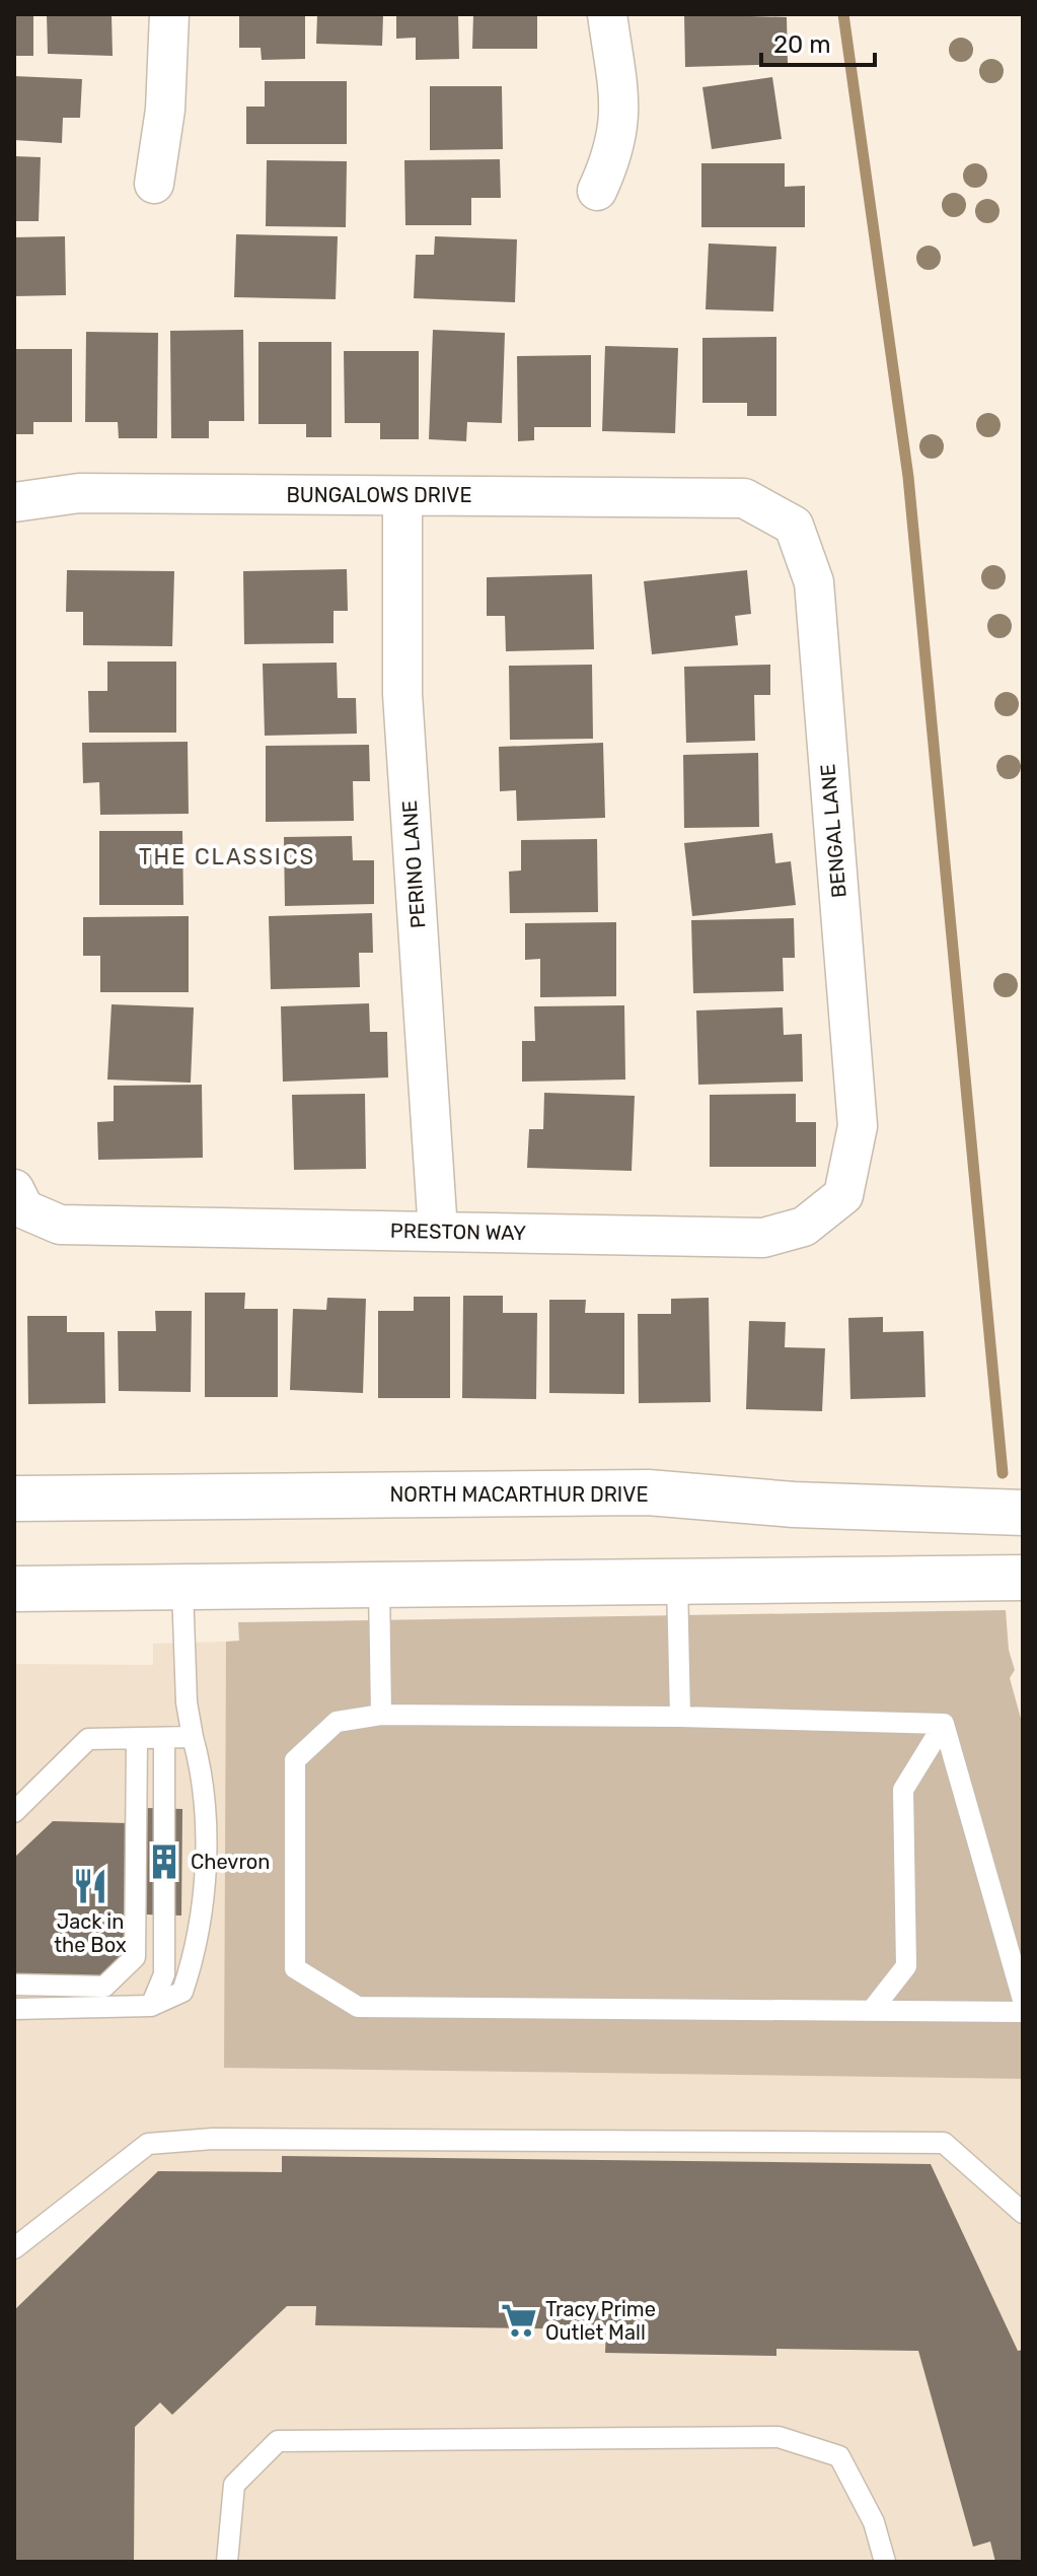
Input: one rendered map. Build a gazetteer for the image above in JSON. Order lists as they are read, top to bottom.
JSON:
{
  "streets": {
    "main road": ["NORTH MACARTHUR DRIVE"],
    "street": [
      "BUNGALOWS DRIVE",
      "BENGAL LANE",
      "PERINO LANE",
      "PRESTON WAY"
    ]
  },
  "crossings": [
    ["BUNGALOWS DRIVE", "BENGAL LANE"],
    ["BUNGALOWS DRIVE", "PERINO LANE"],
    ["BENGAL LANE", "PRESTON WAY"],
    ["PERINO LANE", "PRESTON WAY"]
  ],
  "districts": ["THE CLASSICS"],
  "places": {
    "building": ["Chevron"],
    "restaurant": ["Jack in the Box"],
    "supermarket": ["Tracy Prime Outlet Mall"]
  },
  "scale_bar": "20 m"
}
